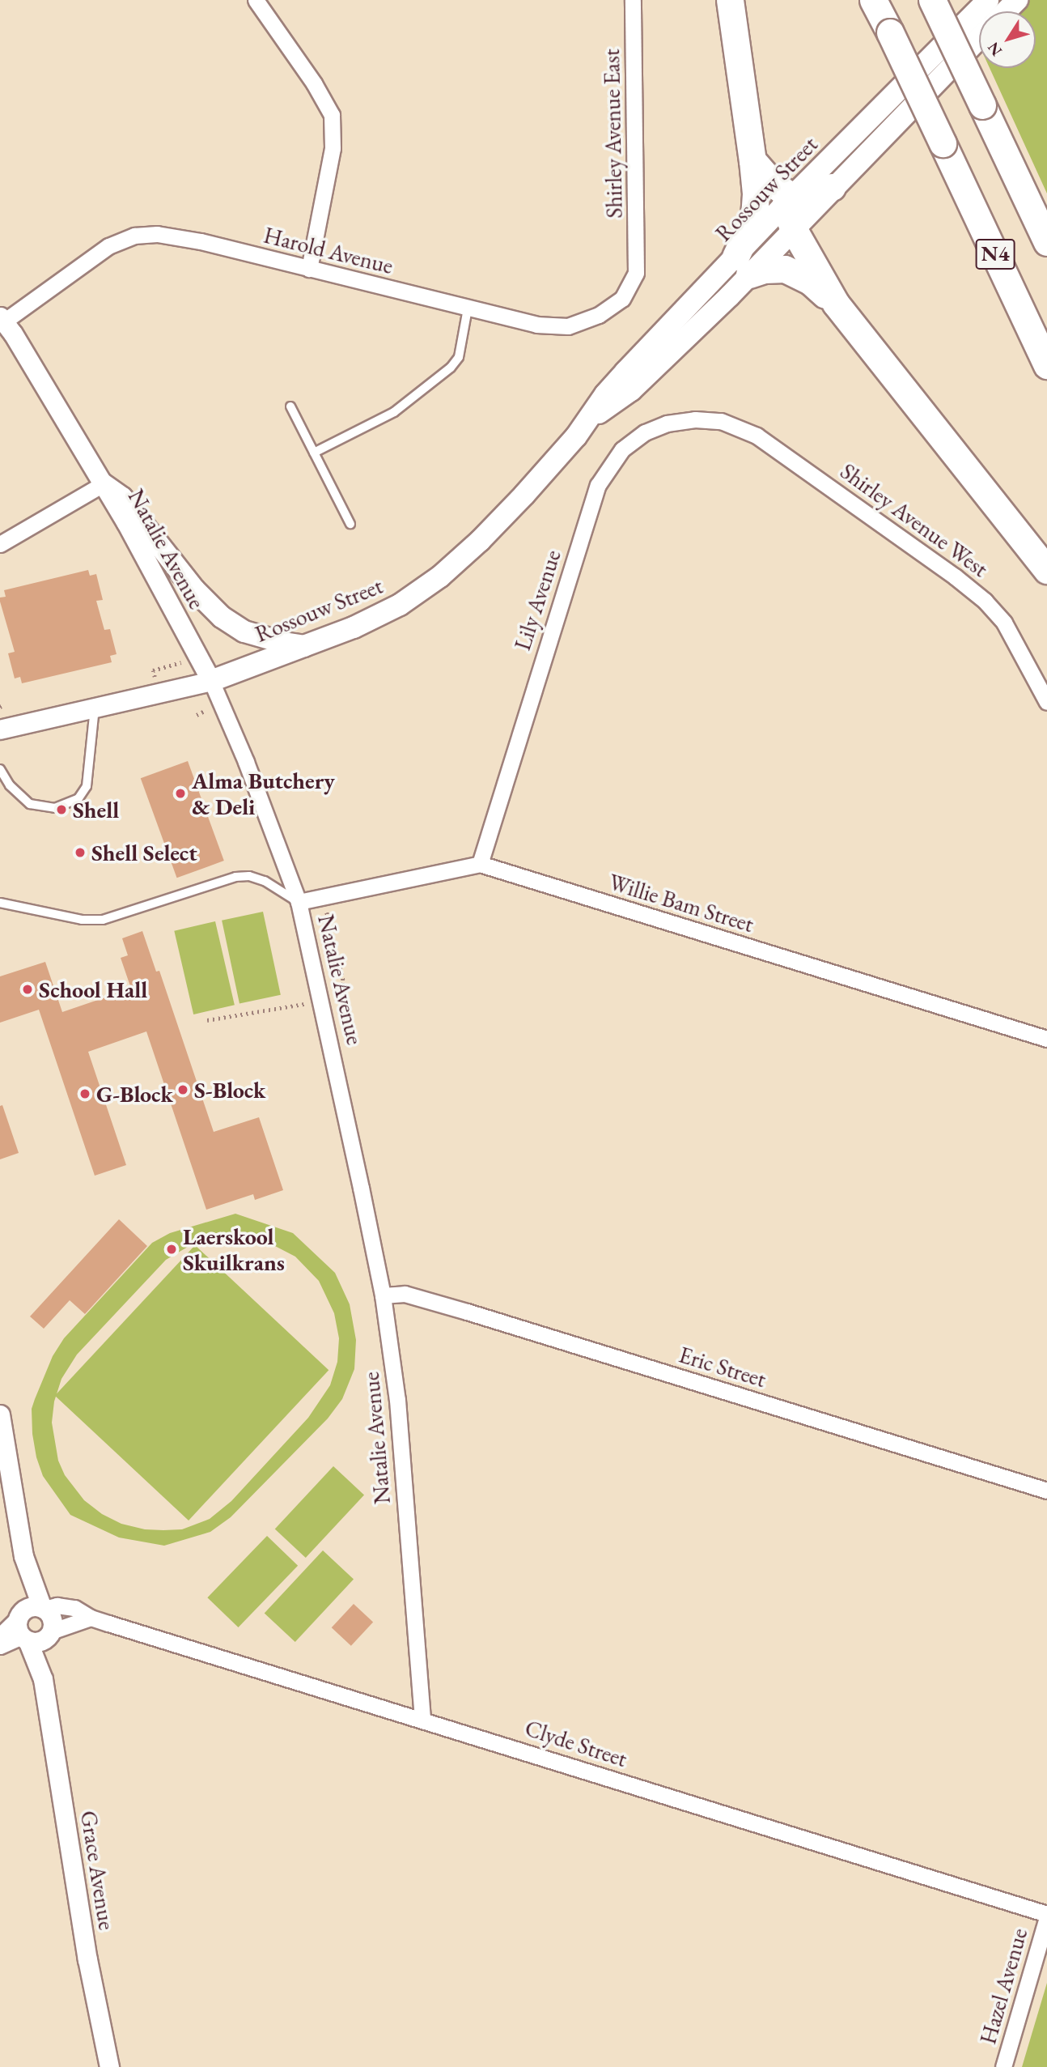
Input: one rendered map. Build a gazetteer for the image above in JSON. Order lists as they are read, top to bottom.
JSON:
{
  "streets": {
    "highway": ["N4"],
    "main road": ["Rossouw Street"],
    "street": [
      "Shirley Avenue East",
      "Harold Avenue",
      "Shirley Avenue West",
      "Natalie Avenue",
      "Lily Avenue",
      "Willie Bam Street",
      "Eric Street",
      "Clyde Street",
      "Grace Avenue",
      "Hazel Avenue"
    ]
  },
  "crossings": [
    ["Shirley Avenue East", "Harold Avenue"],
    ["Rossouw Street", "Natalie Avenue"],
    ["Harold Avenue", "Natalie Avenue"],
    ["Shirley Avenue West", "Lily Avenue"],
    ["Natalie Avenue", "Willie Bam Street"],
    ["Natalie Avenue", "Eric Street"],
    ["Natalie Avenue", "Clyde Street"],
    ["Lily Avenue", "Willie Bam Street"],
    ["Clyde Street", "Grace Avenue"],
    ["Clyde Street", "Hazel Avenue"]
  ],
  "places": [
    "Alma Butchery & Deli",
    "Shell",
    "Shell Select",
    "School Hall",
    "S-Block",
    "G-Block",
    "Laerskool Skuilkrans"
  ],
  "north": "bottom left"
}
